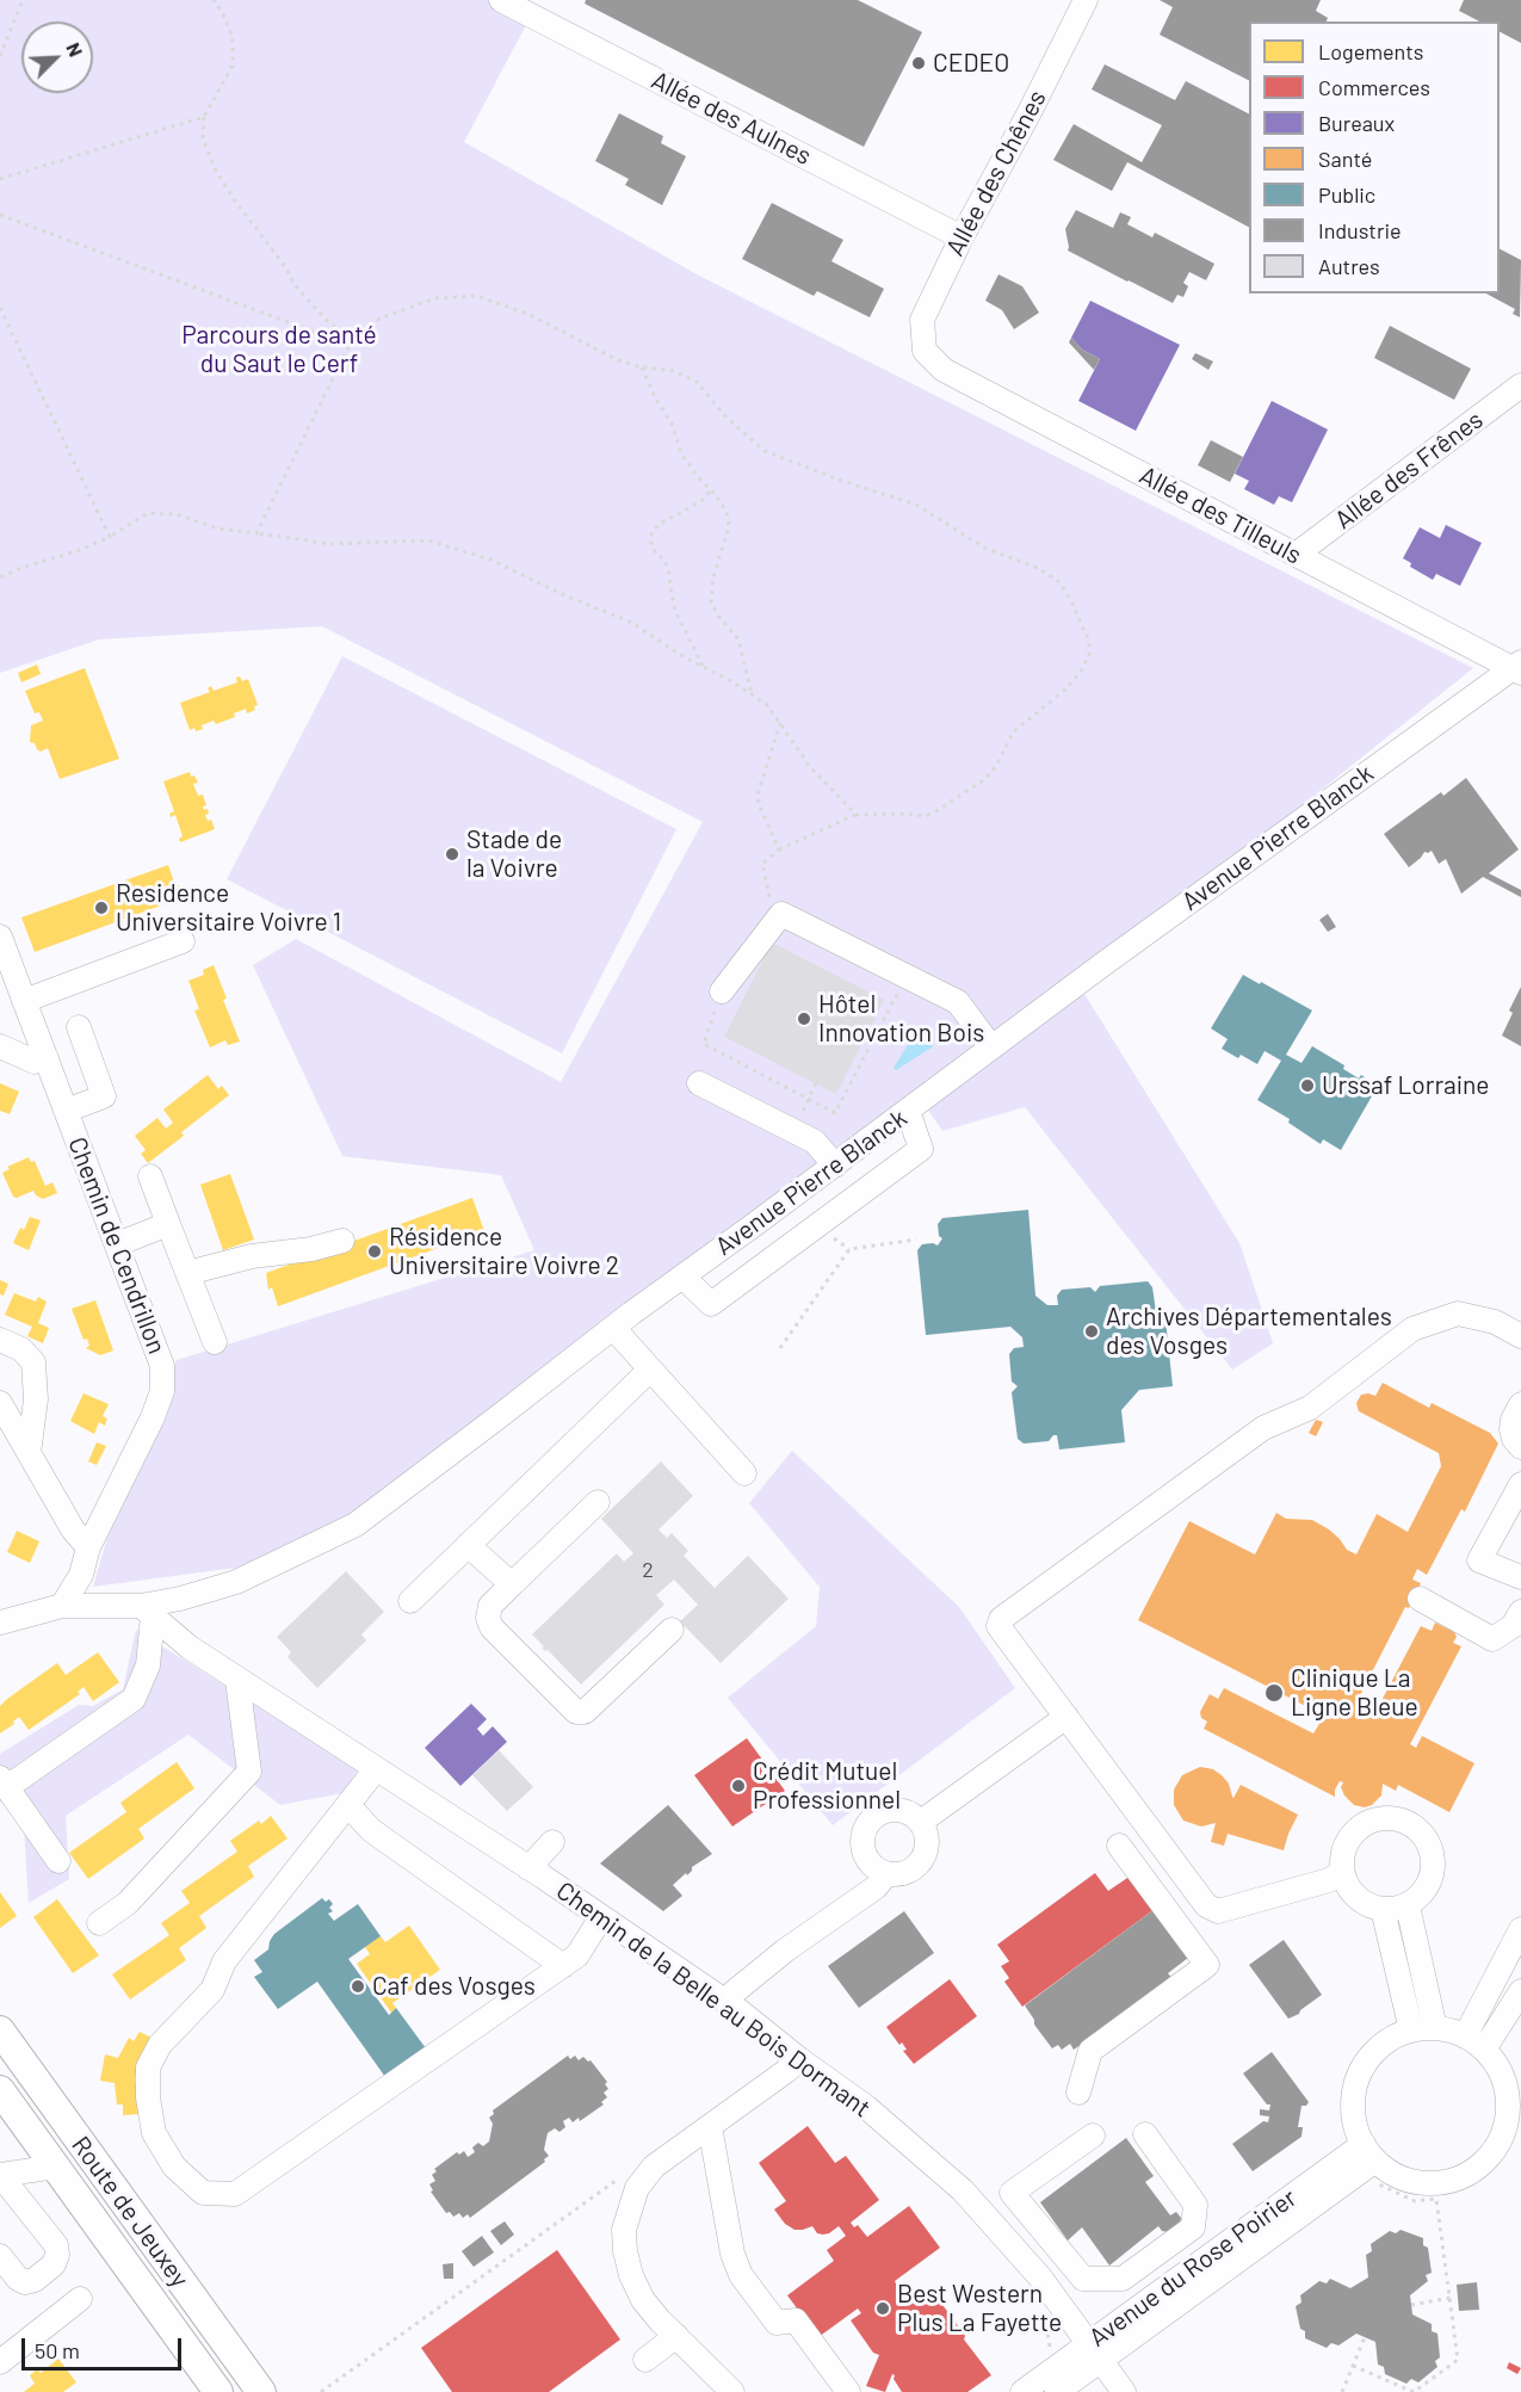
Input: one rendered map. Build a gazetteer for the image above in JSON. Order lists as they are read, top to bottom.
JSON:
{
  "streets": {
    "main road": ["Route de Jeuxey"],
    "street": [
      "Allée des Aulnes",
      "Allée des Chênes",
      "Allée des Frênes",
      "Allée des Tilleuls",
      "Avenue Pierre Blanck",
      "Chemin de Cendrillon",
      "Chemin de la Belle au Bois Dormant",
      "Avenue du Rose Poirier"
    ]
  },
  "crossings": [
    ["Allée des Aulnes", "Allée des Chênes"],
    ["Allée des Chênes", "Allée des Tilleuls"],
    ["Allée des Frênes", "Allée des Tilleuls"],
    ["Allée des Tilleuls", "Avenue Pierre Blanck"],
    ["Avenue Pierre Blanck", "Chemin de Cendrillon"],
    ["Avenue Pierre Blanck", "Chemin de la Belle au Bois Dormant"],
    ["Chemin de la Belle au Bois Dormant", "Avenue du Rose Poirier"]
  ],
  "parks": ["Parcours de santé du Saut le Cerf"],
  "places": [
    "CEDEO",
    "Stade de la Voivre",
    "Residence Universitaire Voivre 1",
    "Hôtel Innovation Bois",
    "Urssaf Lorraine",
    "Résidence Universitaire Voivre 2",
    "Archives Départementales des Vosges",
    "Clinique La Ligne Bleue",
    "Crédit Mutuel Professionnel",
    "Caf des Vosges",
    "Best Western Plus La Fayette"
  ],
  "house_numbers": ["2"],
  "legend": [
    "Logements",
    "Commerces",
    "Bureaux",
    "Santé",
    "Public",
    "Industrie",
    "Autres"
  ],
  "scale_bar": "50 m",
  "north": "top right"
}
